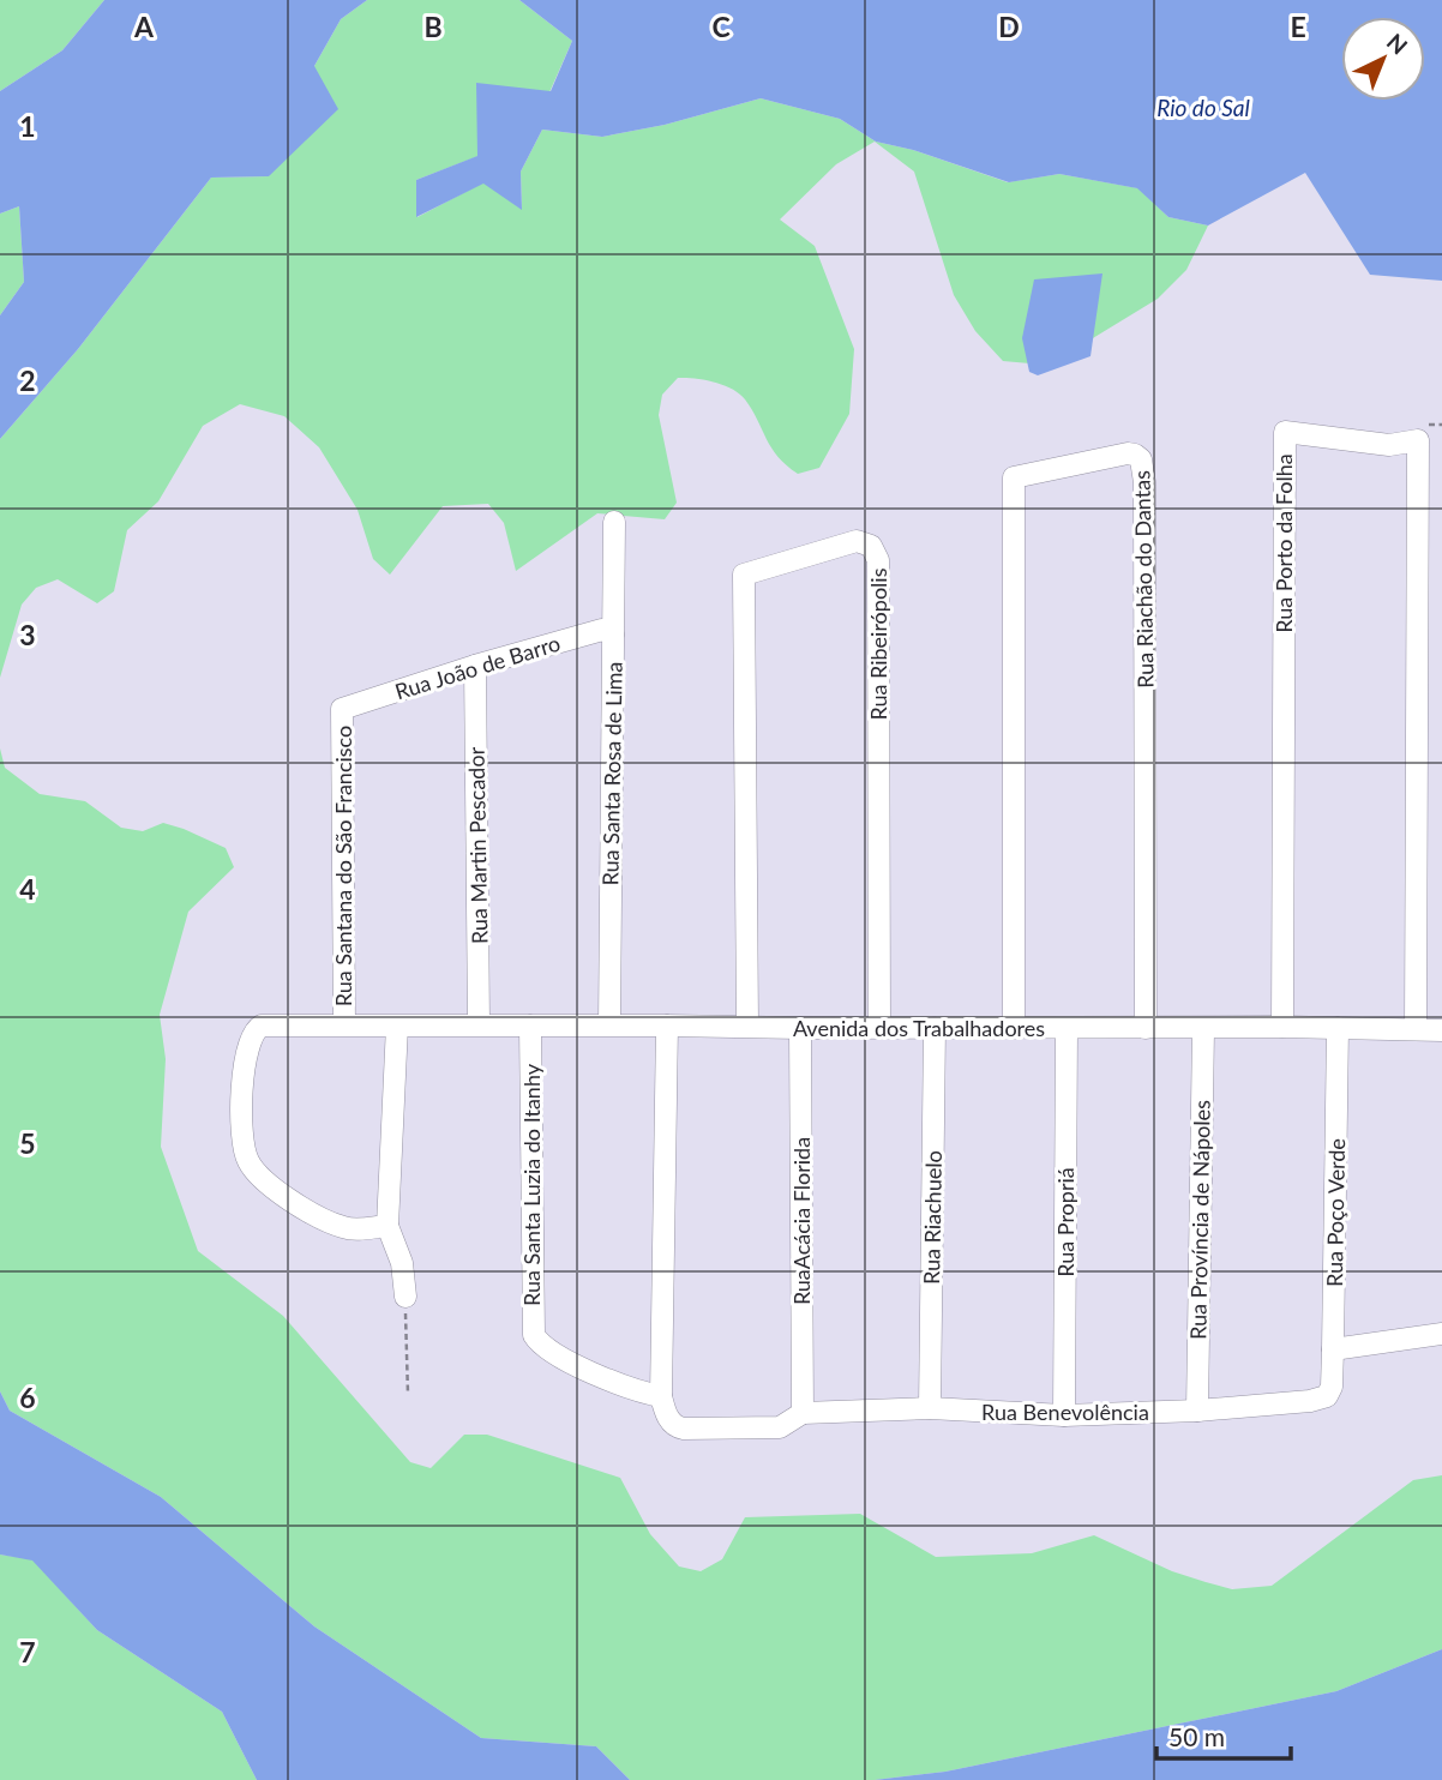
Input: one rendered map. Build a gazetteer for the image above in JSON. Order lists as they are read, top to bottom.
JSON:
{
  "streets": {
    "street": [
      "Rua Porto da Folha",
      "Rua Riachão do Dantas",
      "Rua Ribeirópolis",
      "Rua João de Barro",
      "Rua Santa Rosa de Lima",
      "Rua Martin Pescador",
      "Rua Santana do São Francisco",
      "Avenida dos Trabalhadores",
      "Rua Santa Luzia do Itanhy",
      "Rua Poço Verde",
      "Rua Riachuelo",
      "Rua Província de Nápoles",
      "RuaAcácia Florida",
      "Rua Propriá",
      "Rua Benevolência"
    ]
  },
  "crossings": [
    ["Rua Porto da Folha", "Avenida dos Trabalhadores"],
    ["Rua Riachão do Dantas", "Avenida dos Trabalhadores"],
    ["Rua Ribeirópolis", "Avenida dos Trabalhadores"],
    ["Rua João de Barro", "Rua Santa Rosa de Lima"],
    ["Rua João de Barro", "Rua Martin Pescador"],
    ["Rua João de Barro", "Rua Santana do São Francisco"],
    ["Rua Santa Rosa de Lima", "Avenida dos Trabalhadores"],
    ["Rua Martin Pescador", "Avenida dos Trabalhadores"],
    ["Rua Santana do São Francisco", "Avenida dos Trabalhadores"],
    ["Avenida dos Trabalhadores", "Rua Santa Luzia do Itanhy"],
    ["Avenida dos Trabalhadores", "Rua Poço Verde"],
    ["Avenida dos Trabalhadores", "Rua Riachuelo"],
    ["Avenida dos Trabalhadores", "Rua Província de Nápoles"],
    ["Avenida dos Trabalhadores", "RuaAcácia Florida"],
    ["Avenida dos Trabalhadores", "Rua Propriá"],
    ["Rua Santa Luzia do Itanhy", "Rua Benevolência"],
    ["Rua Poço Verde", "Rua Benevolência"],
    ["Rua Riachuelo", "Rua Benevolência"],
    ["Rua Província de Nápoles", "Rua Benevolência"],
    ["RuaAcácia Florida", "Rua Benevolência"],
    ["Rua Propriá", "Rua Benevolência"]
  ],
  "water": ["Rio do Sal"],
  "scale_bar": "50 m",
  "north": "top right",
  "grid": {
    "columns": [
      "A",
      "B",
      "C",
      "D",
      "E"
    ],
    "rows": [
      "1",
      "2",
      "3",
      "4",
      "5",
      "6",
      "7"
    ]
  }
}
